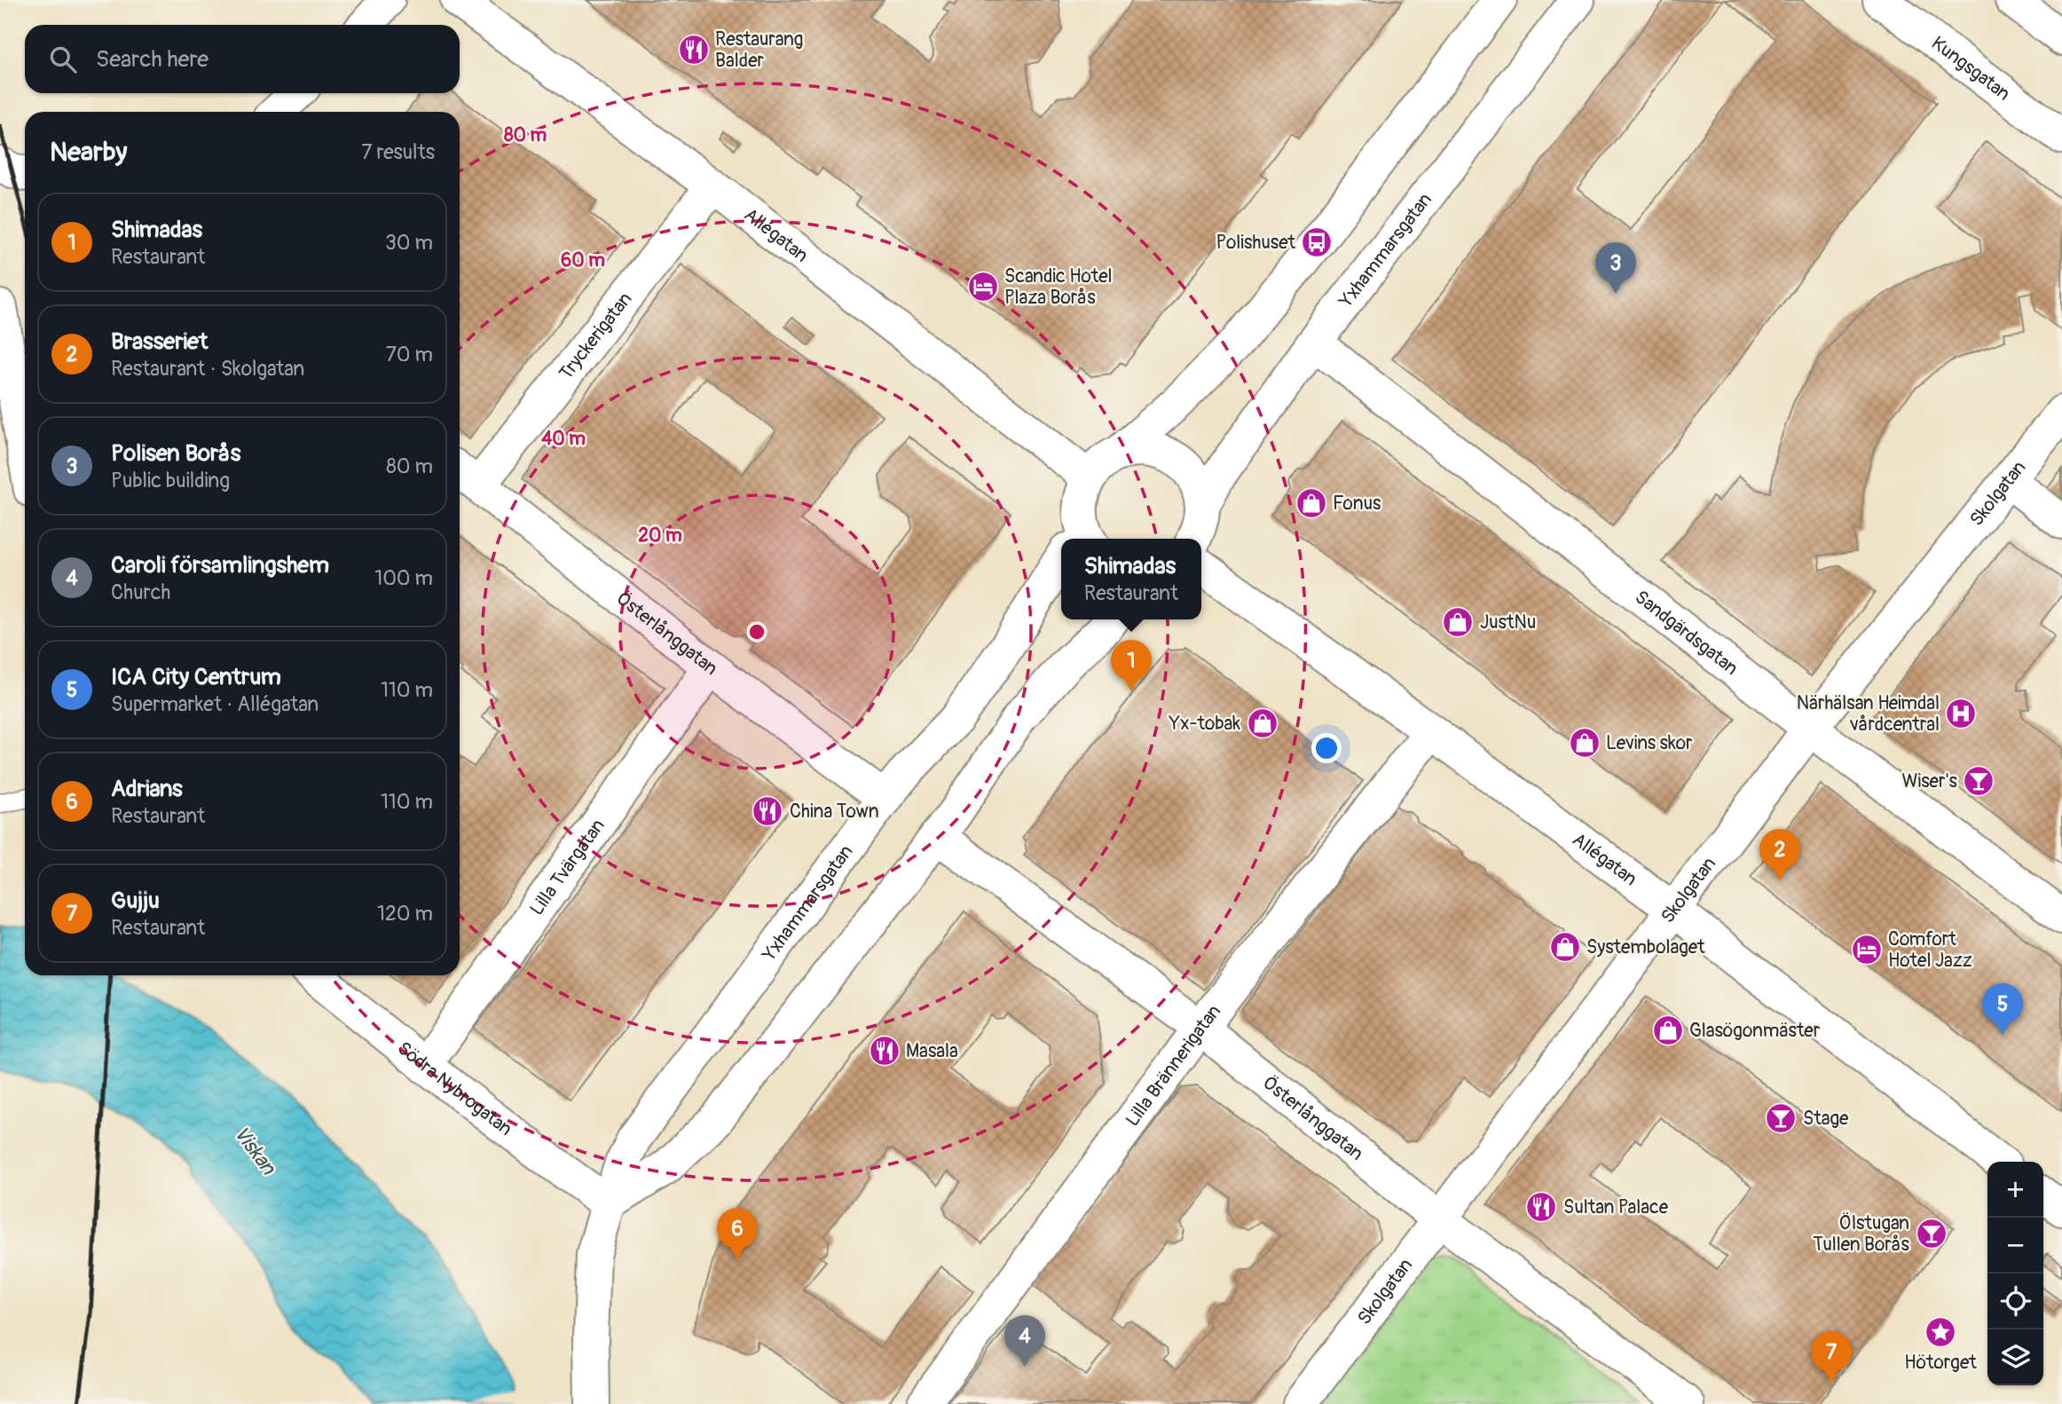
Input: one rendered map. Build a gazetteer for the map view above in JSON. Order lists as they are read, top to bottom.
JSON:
{
  "streets": {
    "street": [
      "Kungsgatan",
      "Allégatan",
      "Yxhammarsgatan",
      "Tryckerigatan",
      "Skolgatan",
      "Sandgärdsgatan",
      "Österlånggatan",
      "Lilla Tvärgatan",
      "Lilla Brännerigatan",
      "Södra Nybrogatan"
    ]
  },
  "crossings": [
    ["Allégatan", "Tryckerigatan"],
    ["Allégatan", "Skolgatan"],
    ["Allégatan", "Lilla Brännerigatan"],
    ["Yxhammarsgatan", "Sandgärdsgatan"],
    ["Yxhammarsgatan", "Österlånggatan"],
    ["Yxhammarsgatan", "Södra Nybrogatan"],
    ["Tryckerigatan", "Österlånggatan"],
    ["Skolgatan", "Sandgärdsgatan"],
    ["Skolgatan", "Österlånggatan"],
    ["Österlånggatan", "Lilla Tvärgatan"],
    ["Österlånggatan", "Lilla Brännerigatan"],
    ["Lilla Tvärgatan", "Södra Nybrogatan"]
  ],
  "water": ["Viskan"],
  "places": {
    "restaurant": [
      "Restaurang Balder",
      "China Town",
      "Masala",
      "Sultan Palace"
    ],
    "bus stop": ["Polishuset"],
    "hotel": ["Scandic Hotel Plaza Borås", "Comfort Hotel Jazz"],
    "shop": [
      "Fonus",
      "JustNu",
      "Yx-tobak",
      "Levins skor",
      "Systembolaget",
      "Glasögonmäster"
    ],
    "hospital": ["Närhälsan Heimdal vårdcentral"],
    "bar": ["Wiser's", "Stage", "Ölstugan Tullen Borås"],
    "place": ["Hötorget"]
  },
  "page": {
    "search": "Search here",
    "heading": ["Nearby", "7 results"],
    "list": [
      {
        "mark": "1",
        "name": "Shimadas",
        "note": "Restaurant",
        "value": "30 m"
      },
      {
        "mark": "2",
        "name": "Brasseriet",
        "note": "Restaurant · Skolgatan",
        "value": "70 m"
      },
      {
        "mark": "3",
        "name": "Polisen Borås",
        "note": "Public building",
        "value": "80 m"
      },
      {
        "mark": "4",
        "name": "Caroli församlingshem",
        "note": "Church",
        "value": "100 m"
      },
      {
        "mark": "5",
        "name": "ICA City Centrum",
        "note": "Supermarket · Allégatan",
        "value": "110 m"
      },
      {
        "mark": "6",
        "name": "Adrians",
        "note": "Restaurant",
        "value": "110 m"
      },
      {
        "mark": "7",
        "name": "Gujju",
        "note": "Restaurant",
        "value": "120 m"
      }
    ],
    "pins": [
      "3",
      "1",
      "2",
      "5",
      "6",
      "4",
      "7"
    ],
    "popup": ["Shimadas", "Restaurant"],
    "map_buttons": ["+", "−"]
  },
  "rings": [
    "80 m",
    "60 m",
    "40 m",
    "20 m"
  ]
}
